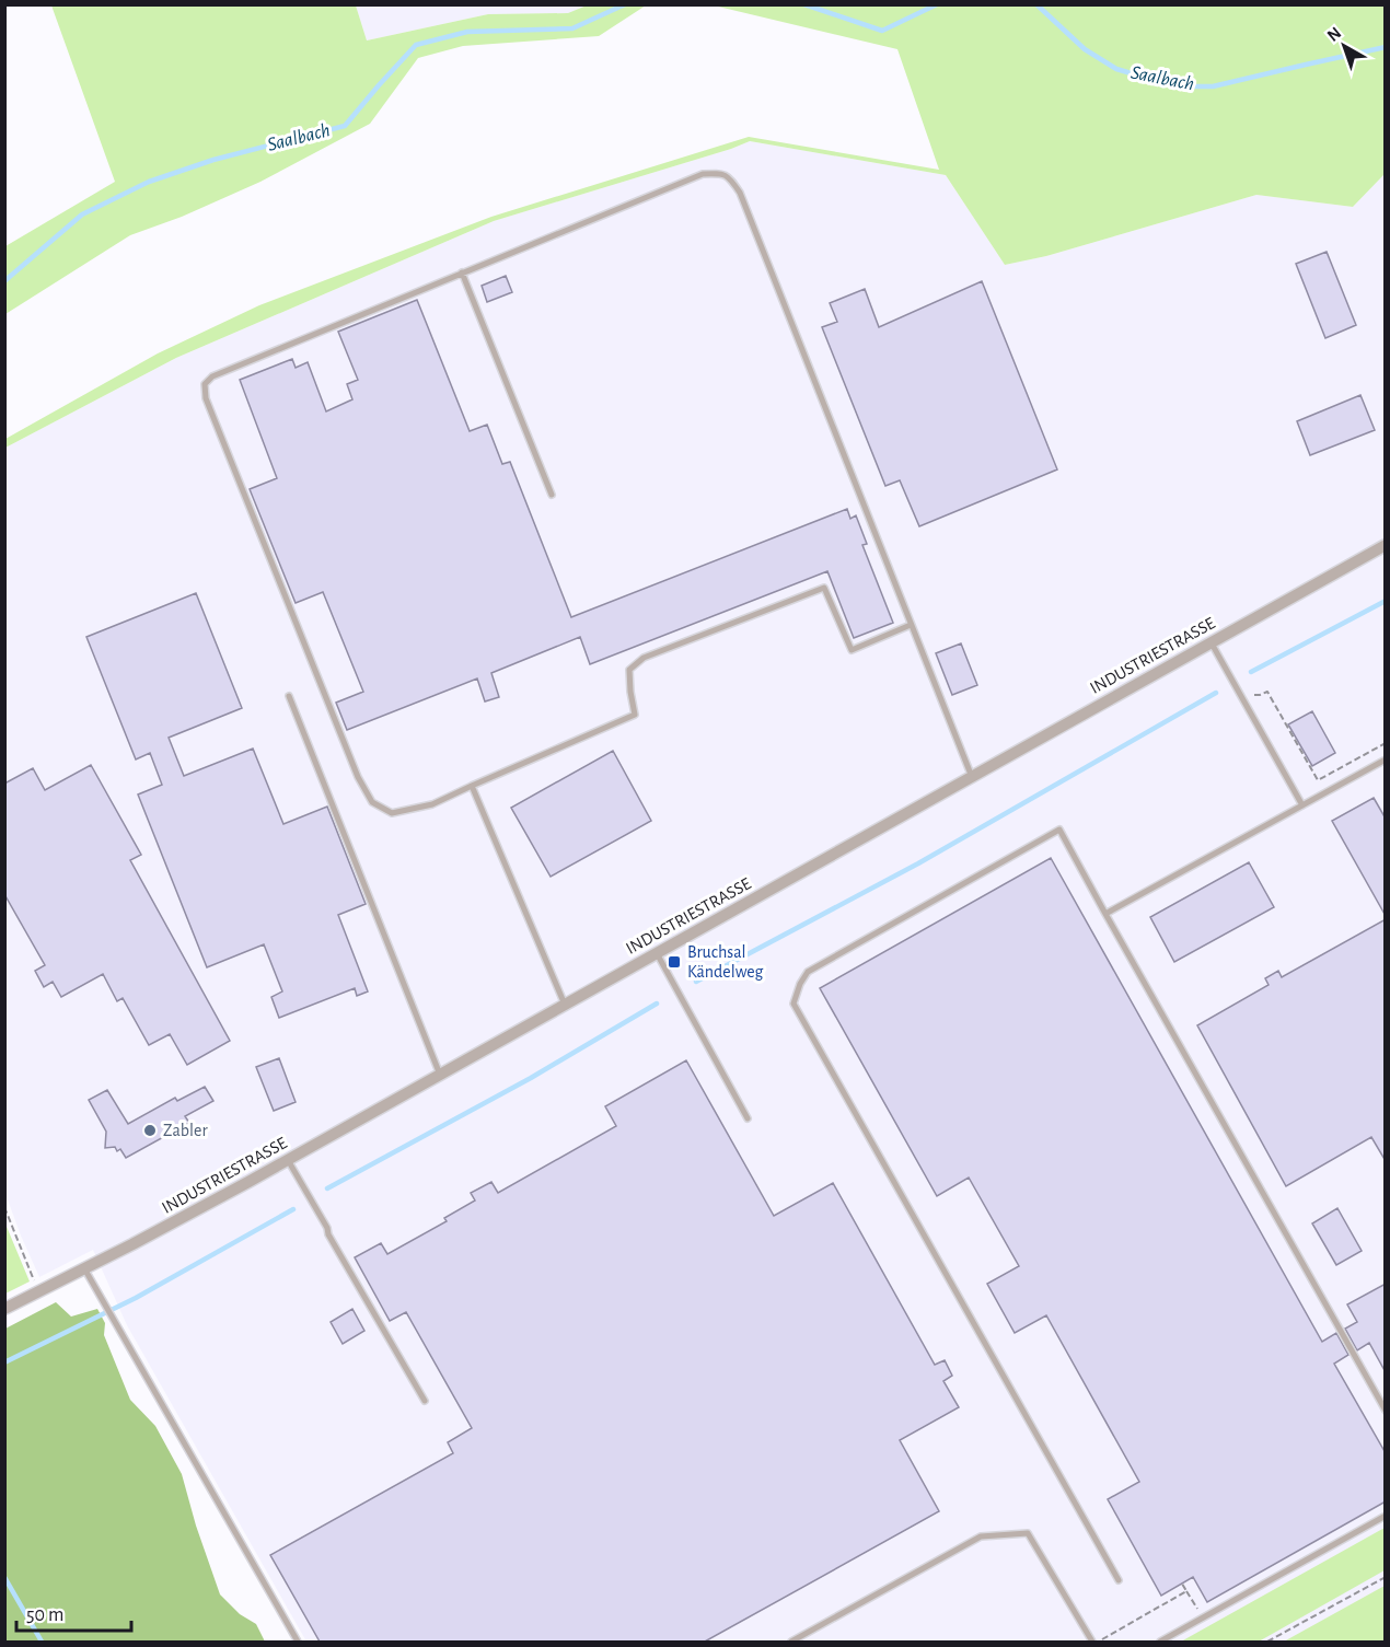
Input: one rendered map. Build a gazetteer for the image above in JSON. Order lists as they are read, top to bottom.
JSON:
{
  "streets": {
    "street": ["INDUSTRIESTRASSE"]
  },
  "water": ["Saalbach"],
  "places": {
    "transit": ["Bruchsal Kändelweg"],
    "other": ["Zabler"]
  },
  "scale_bar": "50 m",
  "north": "top left"
}
